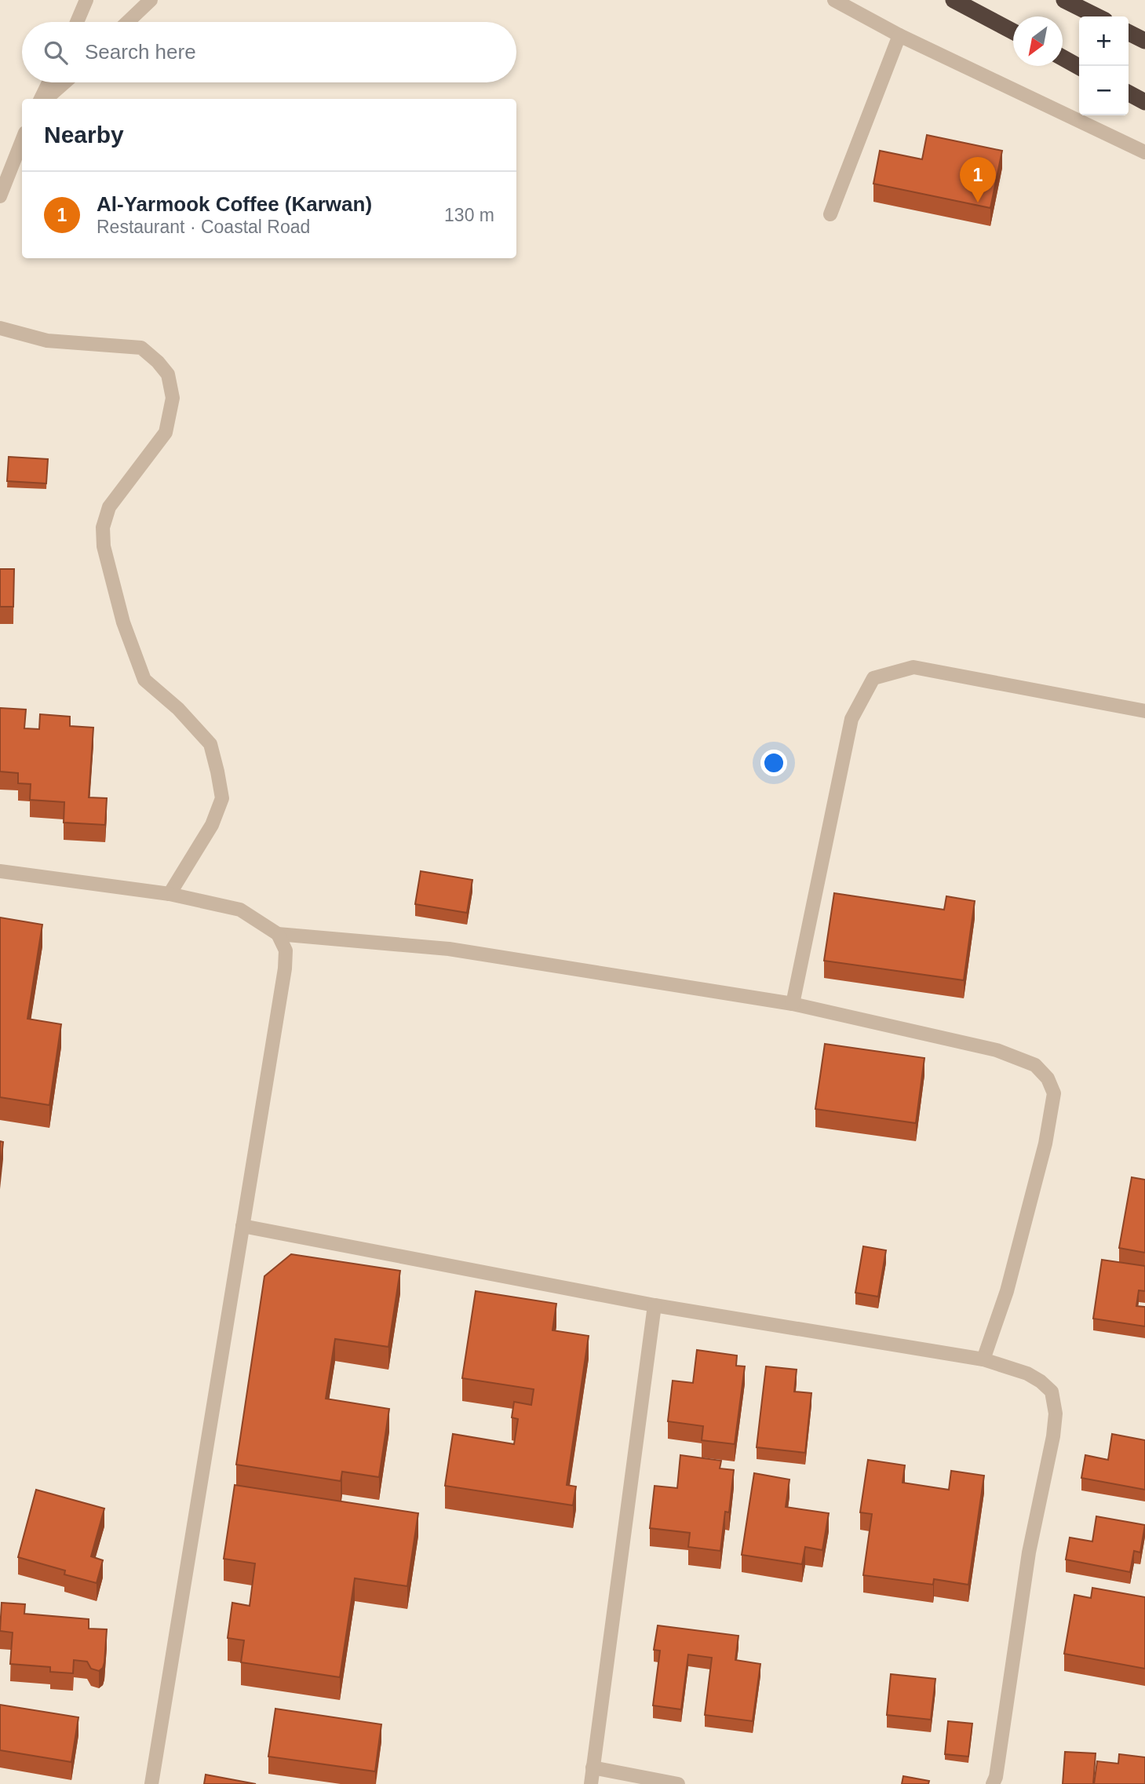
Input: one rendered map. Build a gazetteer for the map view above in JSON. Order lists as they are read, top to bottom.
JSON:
{
  "north": "bottom left",
  "page": {
    "map_buttons": ["+", "−"],
    "search": "Search here",
    "heading": "Nearby",
    "pins": "1",
    "list": [
      {
        "mark": "1",
        "name": "Al-Yarmook Coffee (Karwan)",
        "note": "Restaurant · Coastal Road",
        "value": "130 m"
      }
    ]
  }
}
